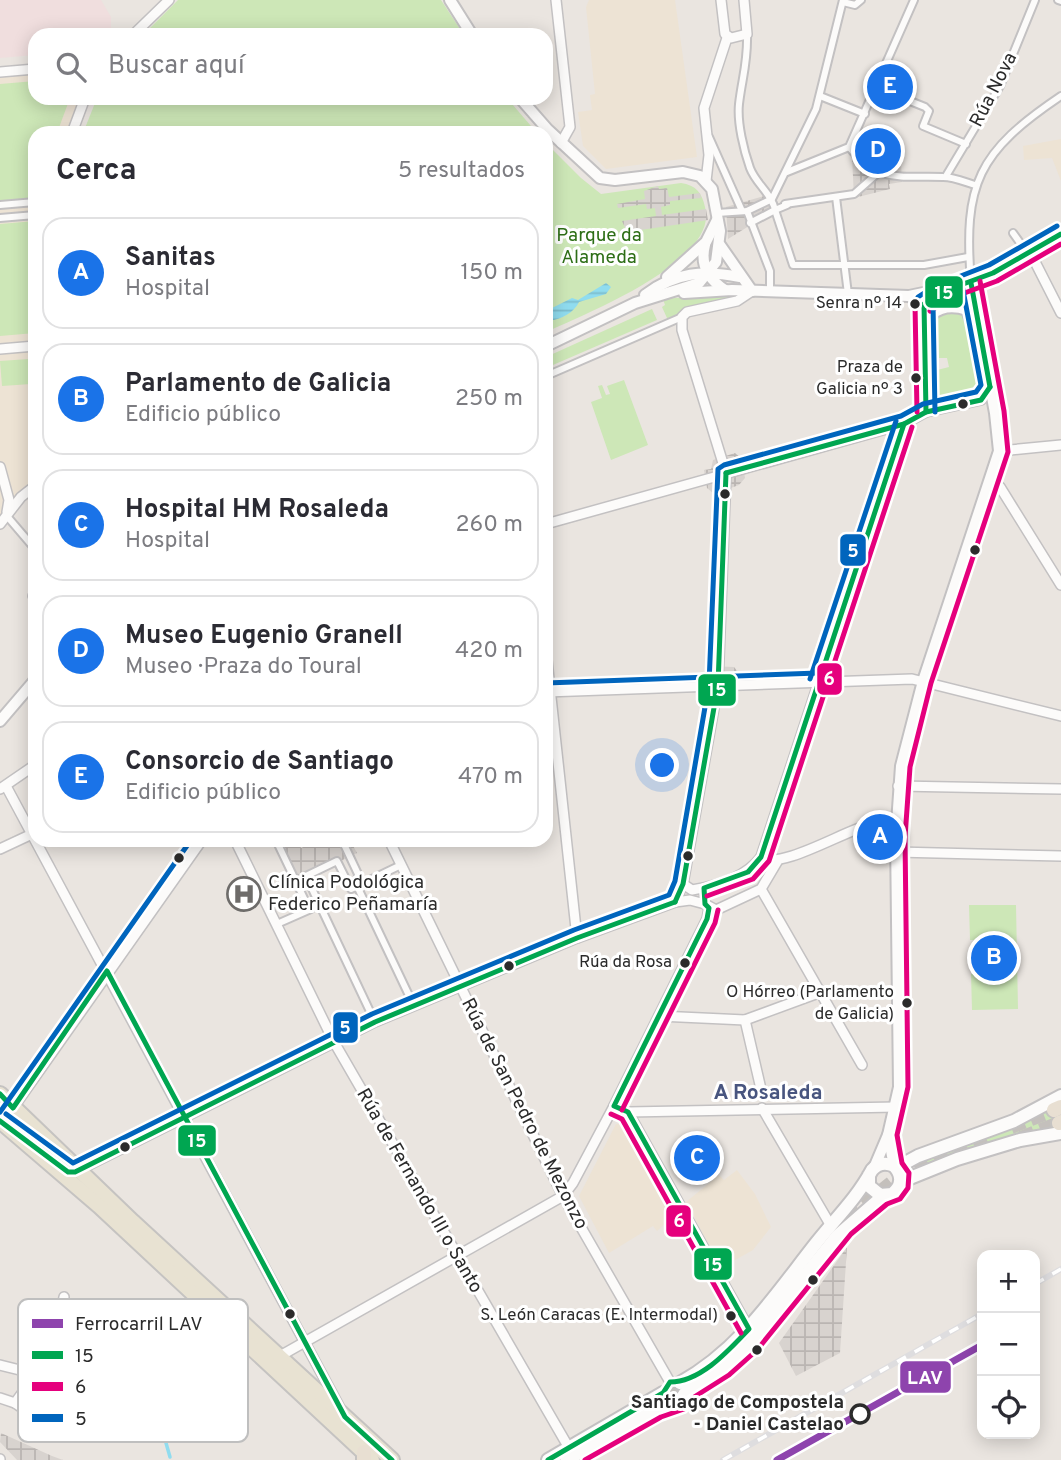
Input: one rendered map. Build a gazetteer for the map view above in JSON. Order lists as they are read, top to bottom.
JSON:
{
  "streets": {
    "street": ["Rúa Nova", "Rúa de San Pedro de Mezonzo", "Rúa de Fernando III o Santo"]
  },
  "districts": ["A Rosaleda"],
  "parks": ["Parque da Alameda"],
  "places": {
    "other": [
      "Senra nº 14",
      "Praza de Galicia nº 3",
      "Rúa da Rosa",
      "O Hórreo (Parlamento de Galicia)",
      "S. León Caracas (E. Intermodal)",
      "Santiago de Compostela - Daniel Castelao"
    ],
    "hospital": ["Clínica Podológica Federico Peñamaría"]
  },
  "lines": [
    "transit line 5",
    "transit line 15",
    "transit line 6",
    "rail line LAV"
  ],
  "legend": [
    "Ferrocarril LAV",
    "15",
    "6",
    "5"
  ],
  "page": {
    "search": "Buscar aquí",
    "pins": [
      "E",
      "D",
      "A",
      "B",
      "C"
    ],
    "heading": ["Cerca", "5 resultados"],
    "list": [
      {
        "mark": "A",
        "name": "Sanitas",
        "note": "Hospital",
        "value": "150 m"
      },
      {
        "mark": "B",
        "name": "Parlamento de Galicia",
        "note": "Edificio público",
        "value": "250 m"
      },
      {
        "mark": "C",
        "name": "Hospital HM Rosaleda",
        "note": "Hospital",
        "value": "260 m"
      },
      {
        "mark": "D",
        "name": "Museo Eugenio Granell",
        "note": "Museo · Praza do Toural",
        "value": "420 m"
      },
      {
        "mark": "E",
        "name": "Consorcio de Santiago",
        "note": "Edificio público",
        "value": "470 m"
      }
    ],
    "map_buttons": ["+", "−"]
  }
}
